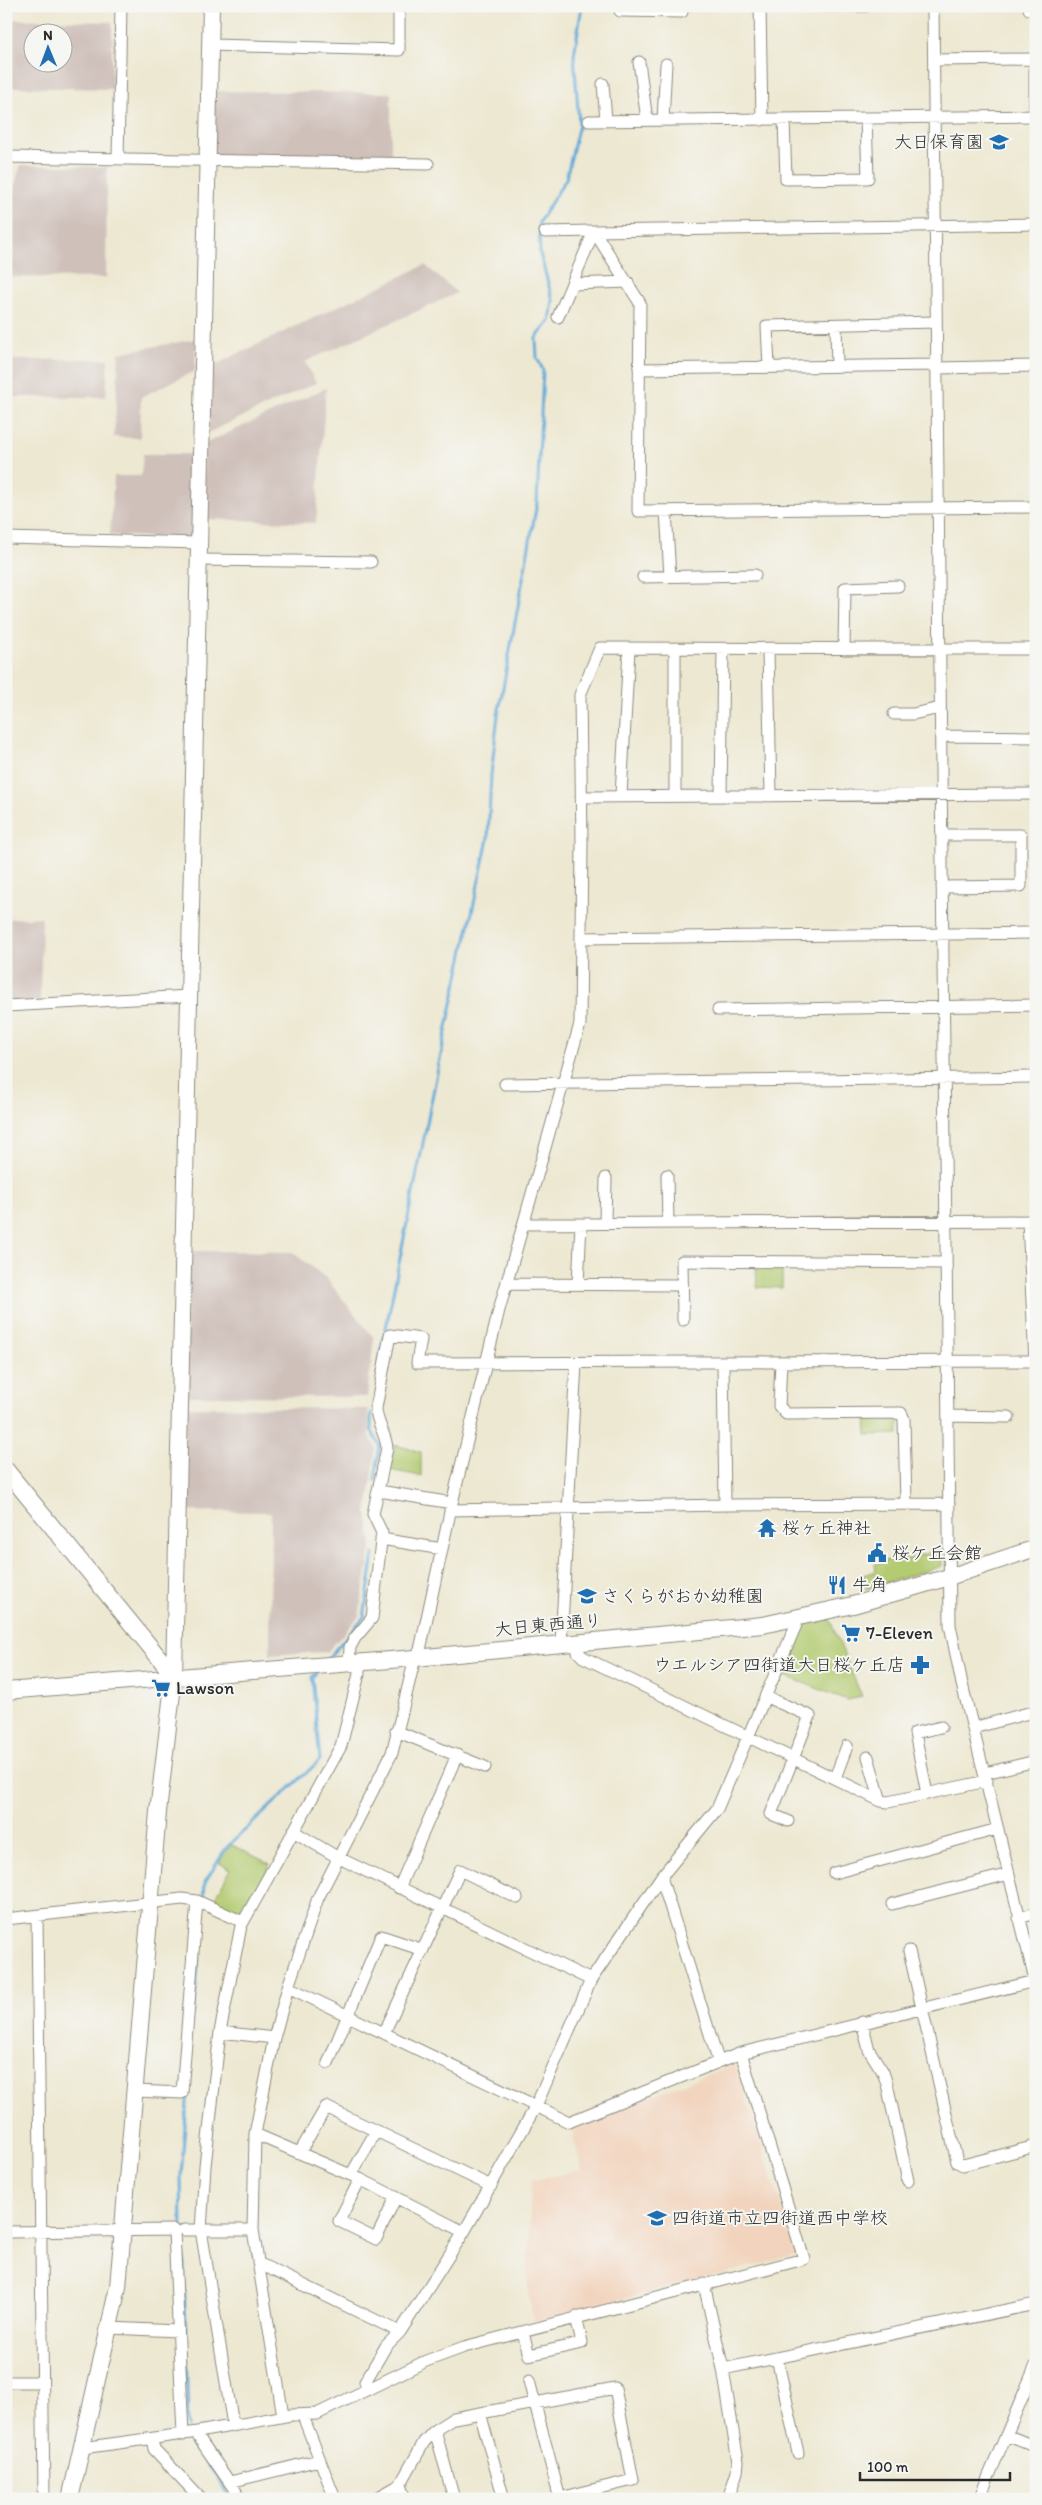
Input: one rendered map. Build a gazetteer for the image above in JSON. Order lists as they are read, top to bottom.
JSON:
{
  "streets": {
    "street": ["大日東西通り"]
  },
  "places": {
    "school or university": ["大日保育園", "さくらがおか幼稚園", "四街道市立四街道西中学校"],
    "temple": ["桜ヶ丘神社"],
    "public building": ["桜ケ丘会館"],
    "restaurant": ["牛角"],
    "supermarket": ["7-Eleven", "Lawson"],
    "pharmacy": ["ウエルシア四街道大日桜ケ丘店"]
  },
  "scale_bar": "100 m",
  "north": "top"
}
